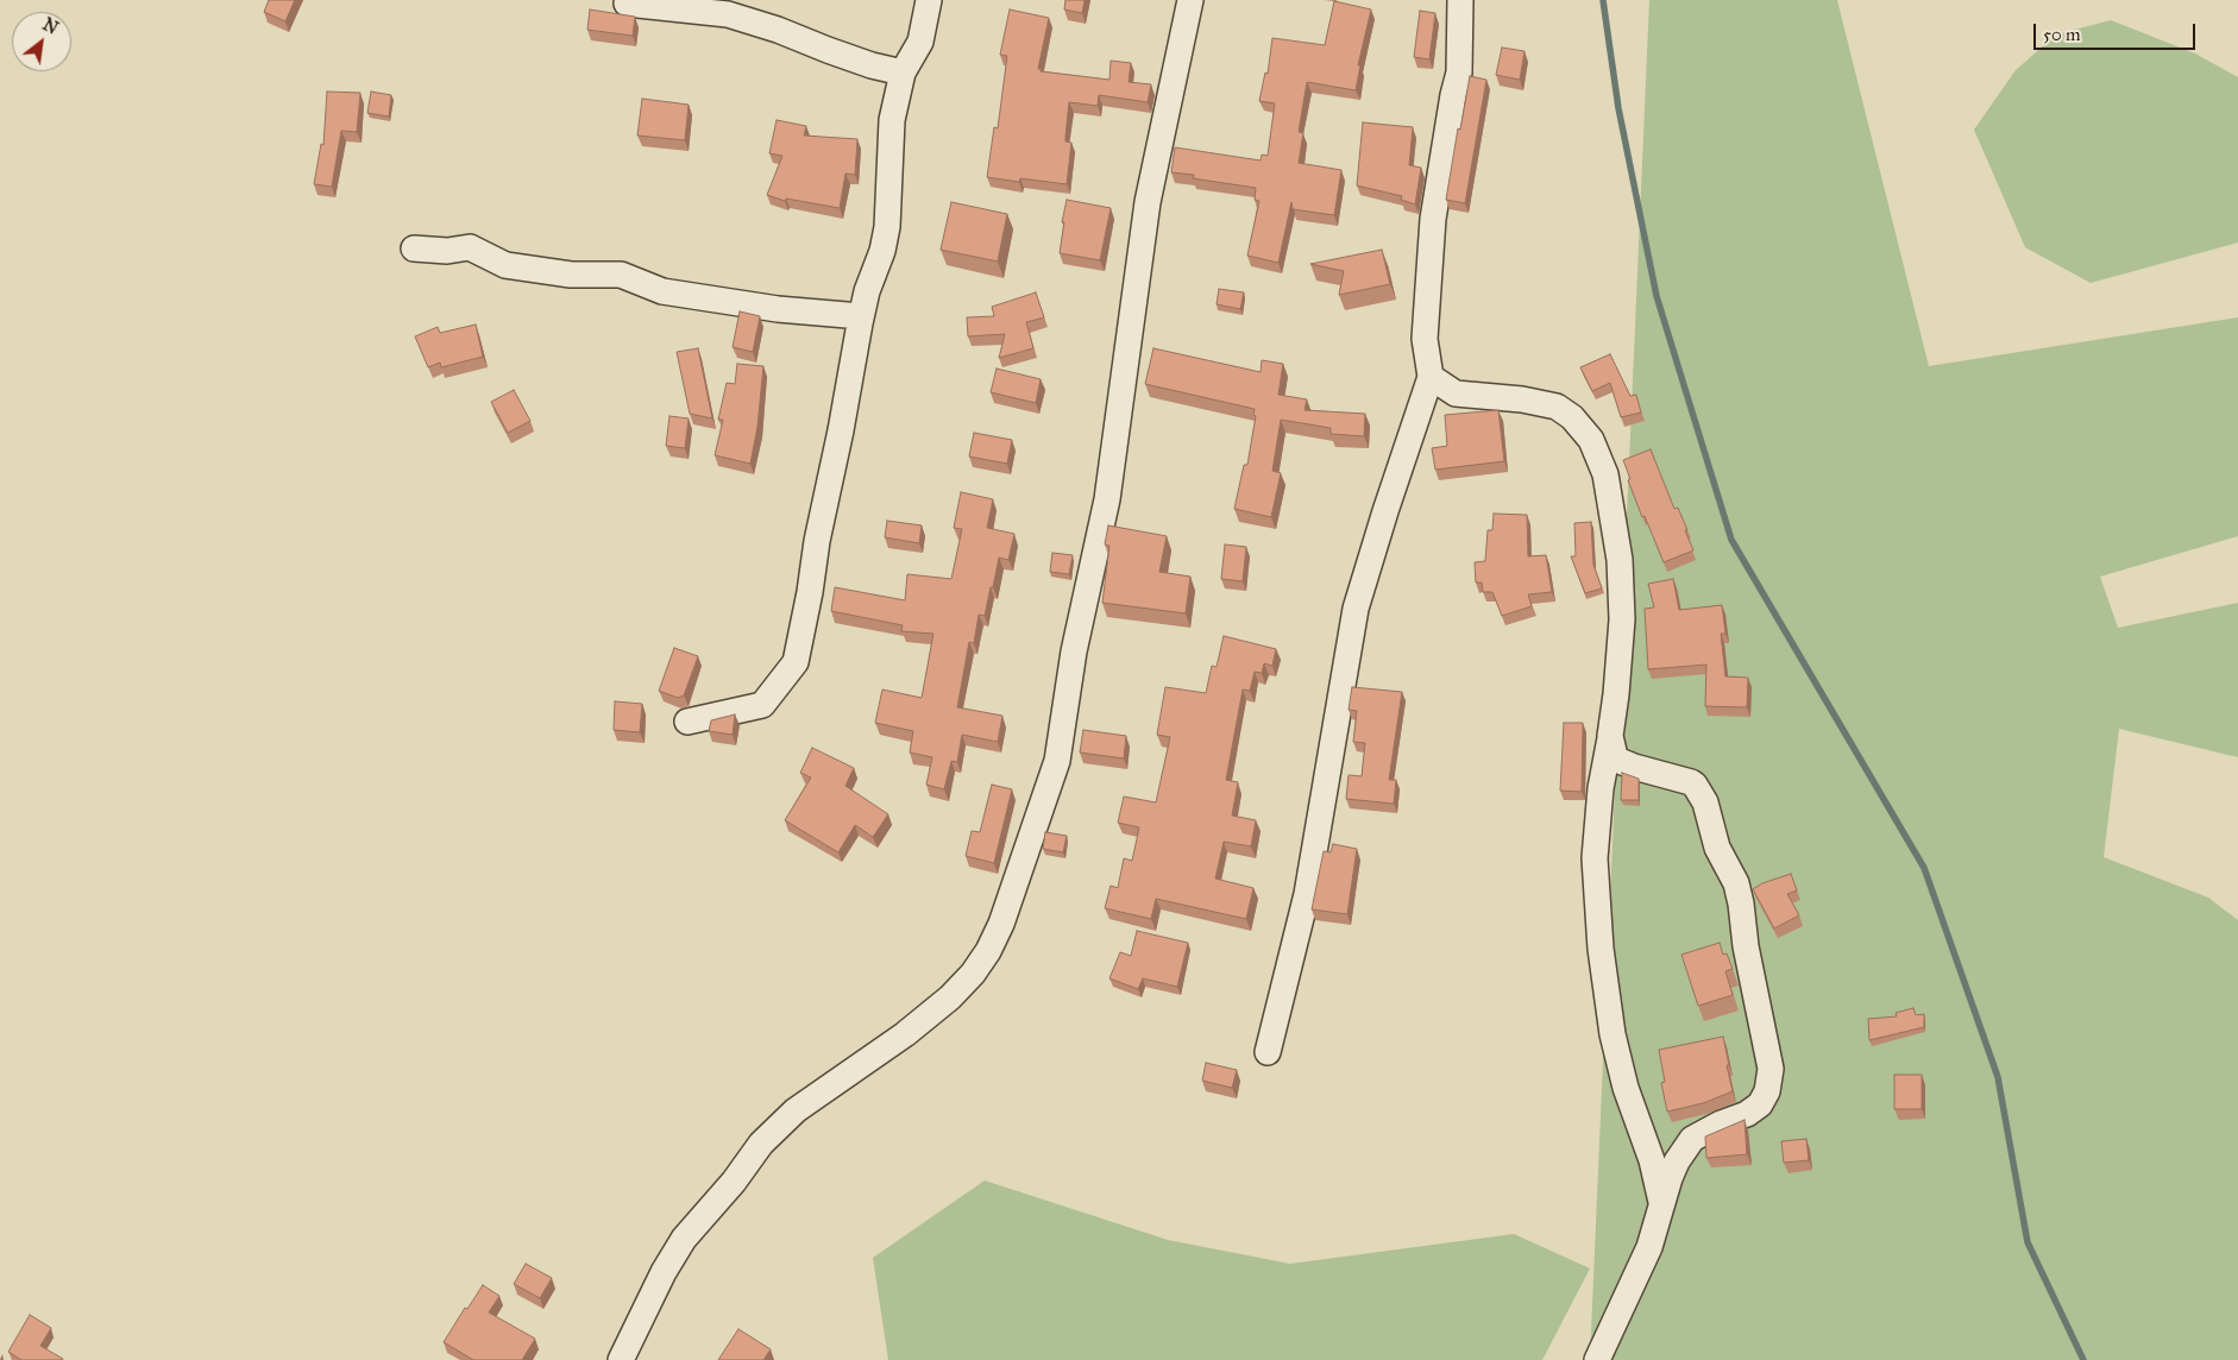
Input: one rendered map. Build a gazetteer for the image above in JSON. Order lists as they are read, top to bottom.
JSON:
{
  "scale_bar": "50 m",
  "north": "top right"
}
